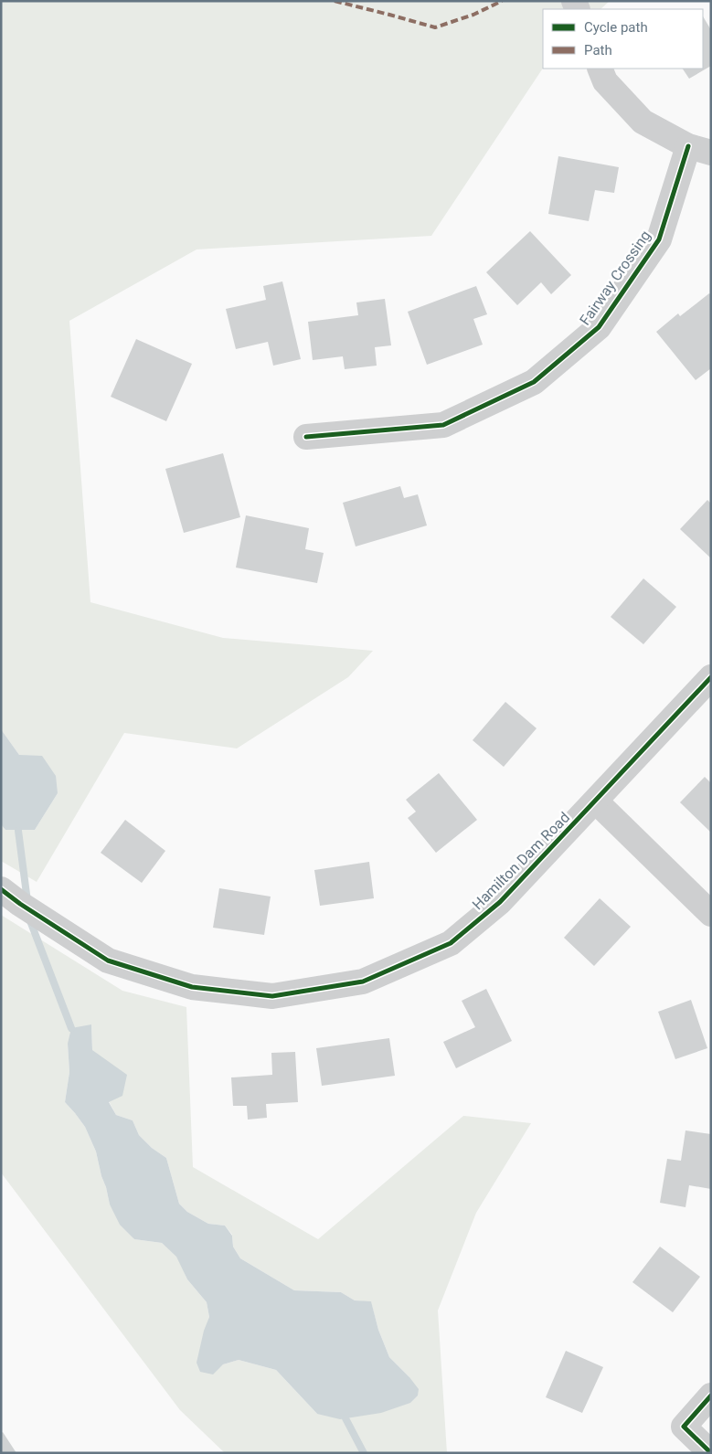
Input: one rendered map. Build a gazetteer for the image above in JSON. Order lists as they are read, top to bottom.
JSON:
{
  "streets": {
    "street": ["Fairway Crossing", "Hamilton Dam Road"]
  },
  "legend": ["Cycle path", "Path"]
}
